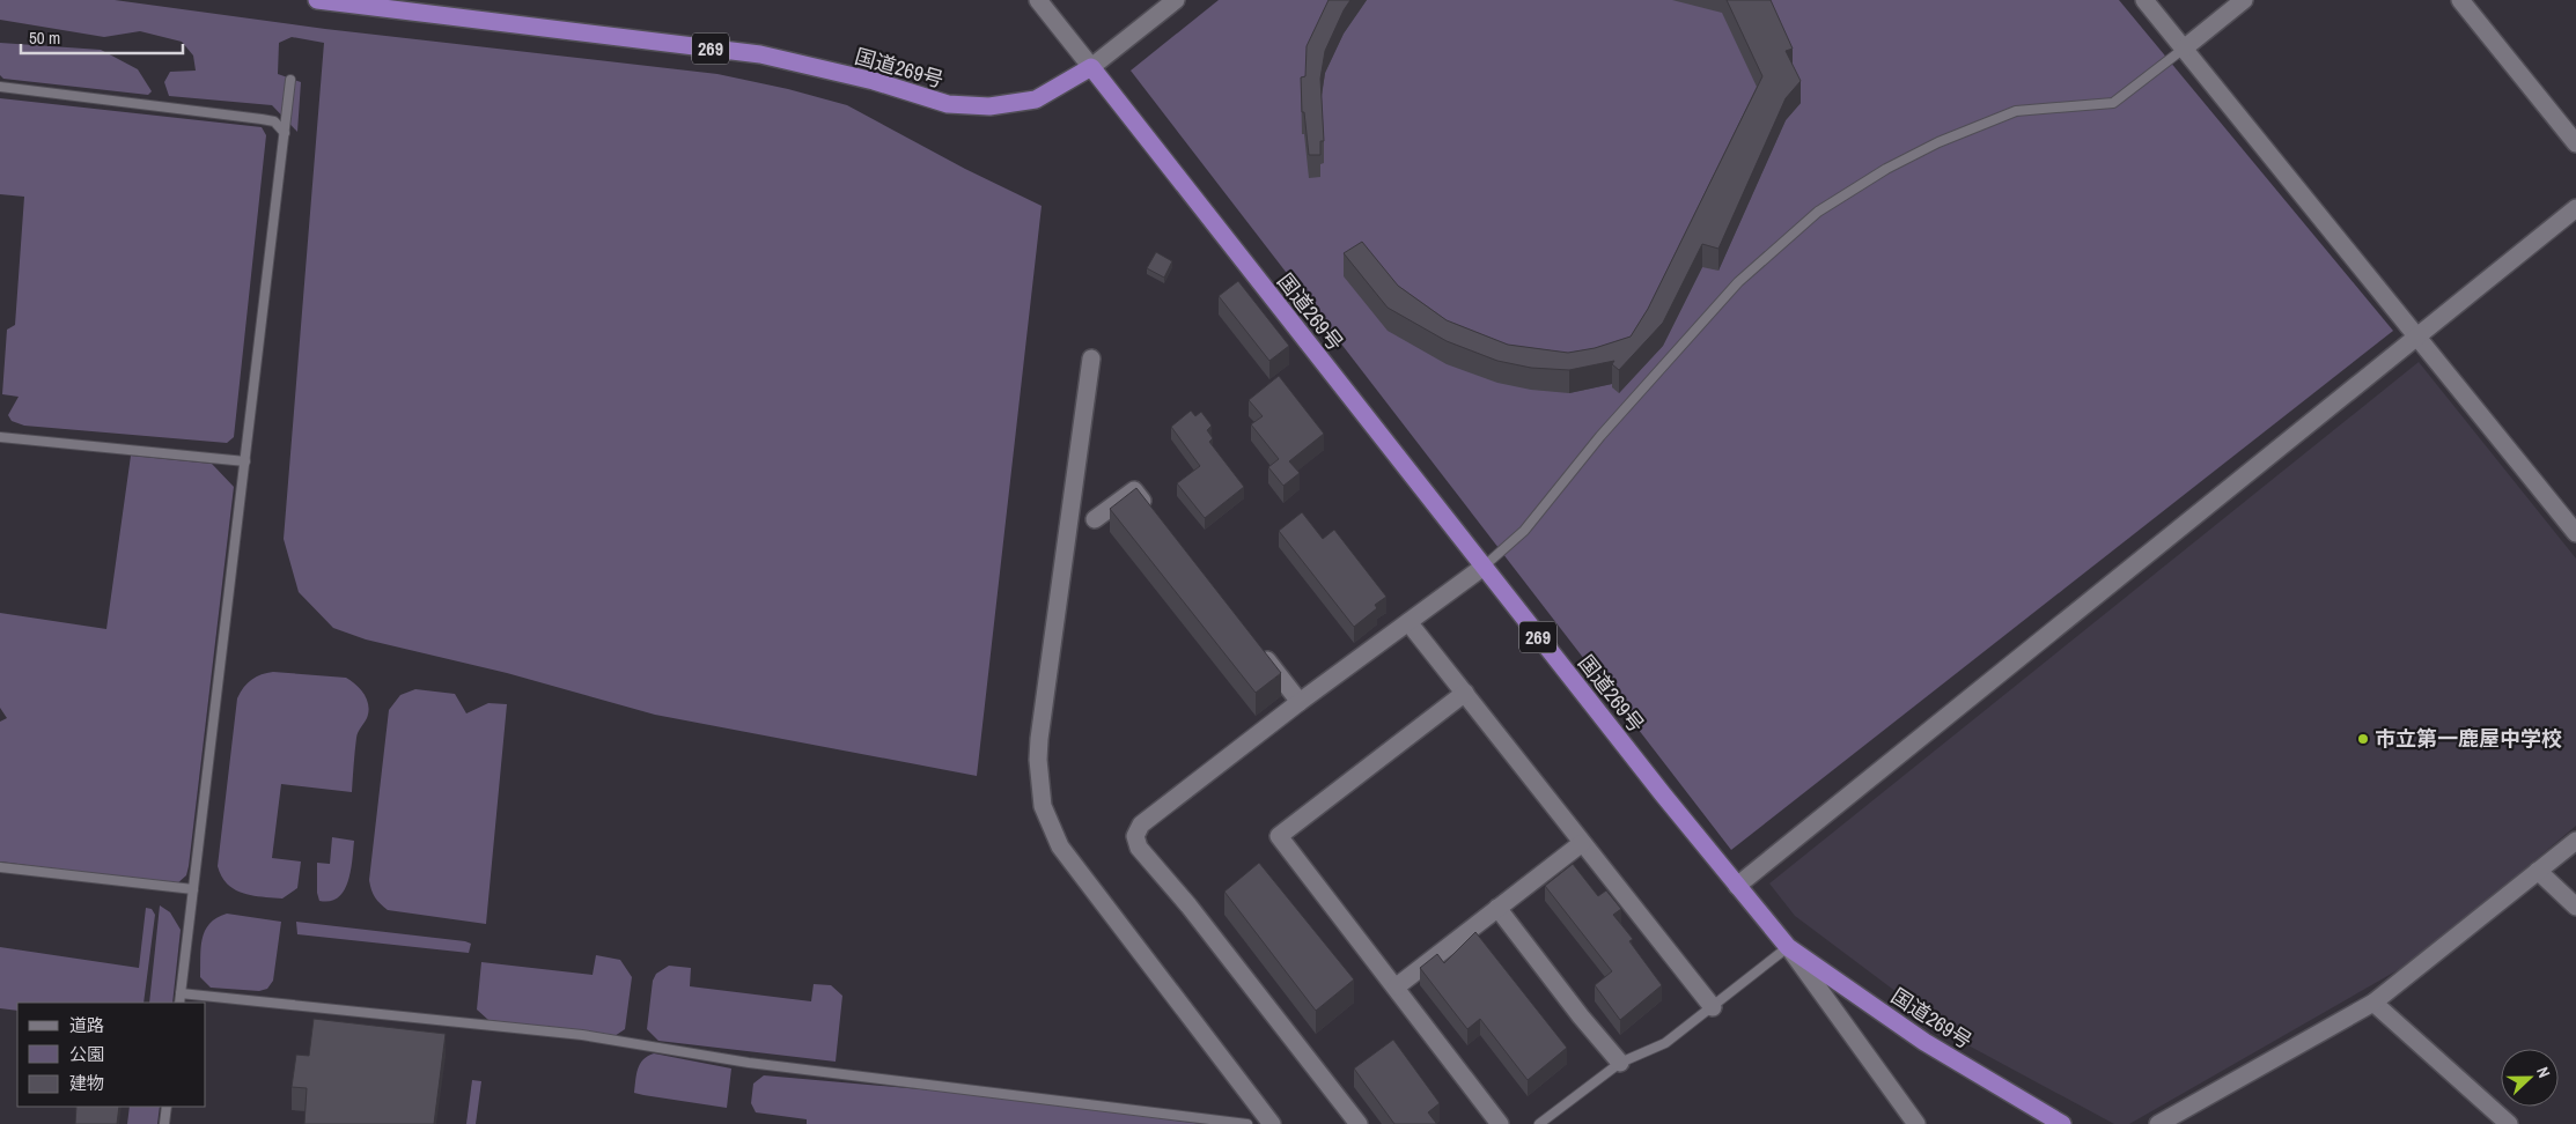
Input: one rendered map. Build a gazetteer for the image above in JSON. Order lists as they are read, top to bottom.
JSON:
{
  "streets": {
    "highway": ["269", "国道269号"]
  },
  "places": ["市立第一鹿屋中学校"],
  "legend": ["道路", "公園", "建物"],
  "scale_bar": "50 m",
  "north": "right"
}
